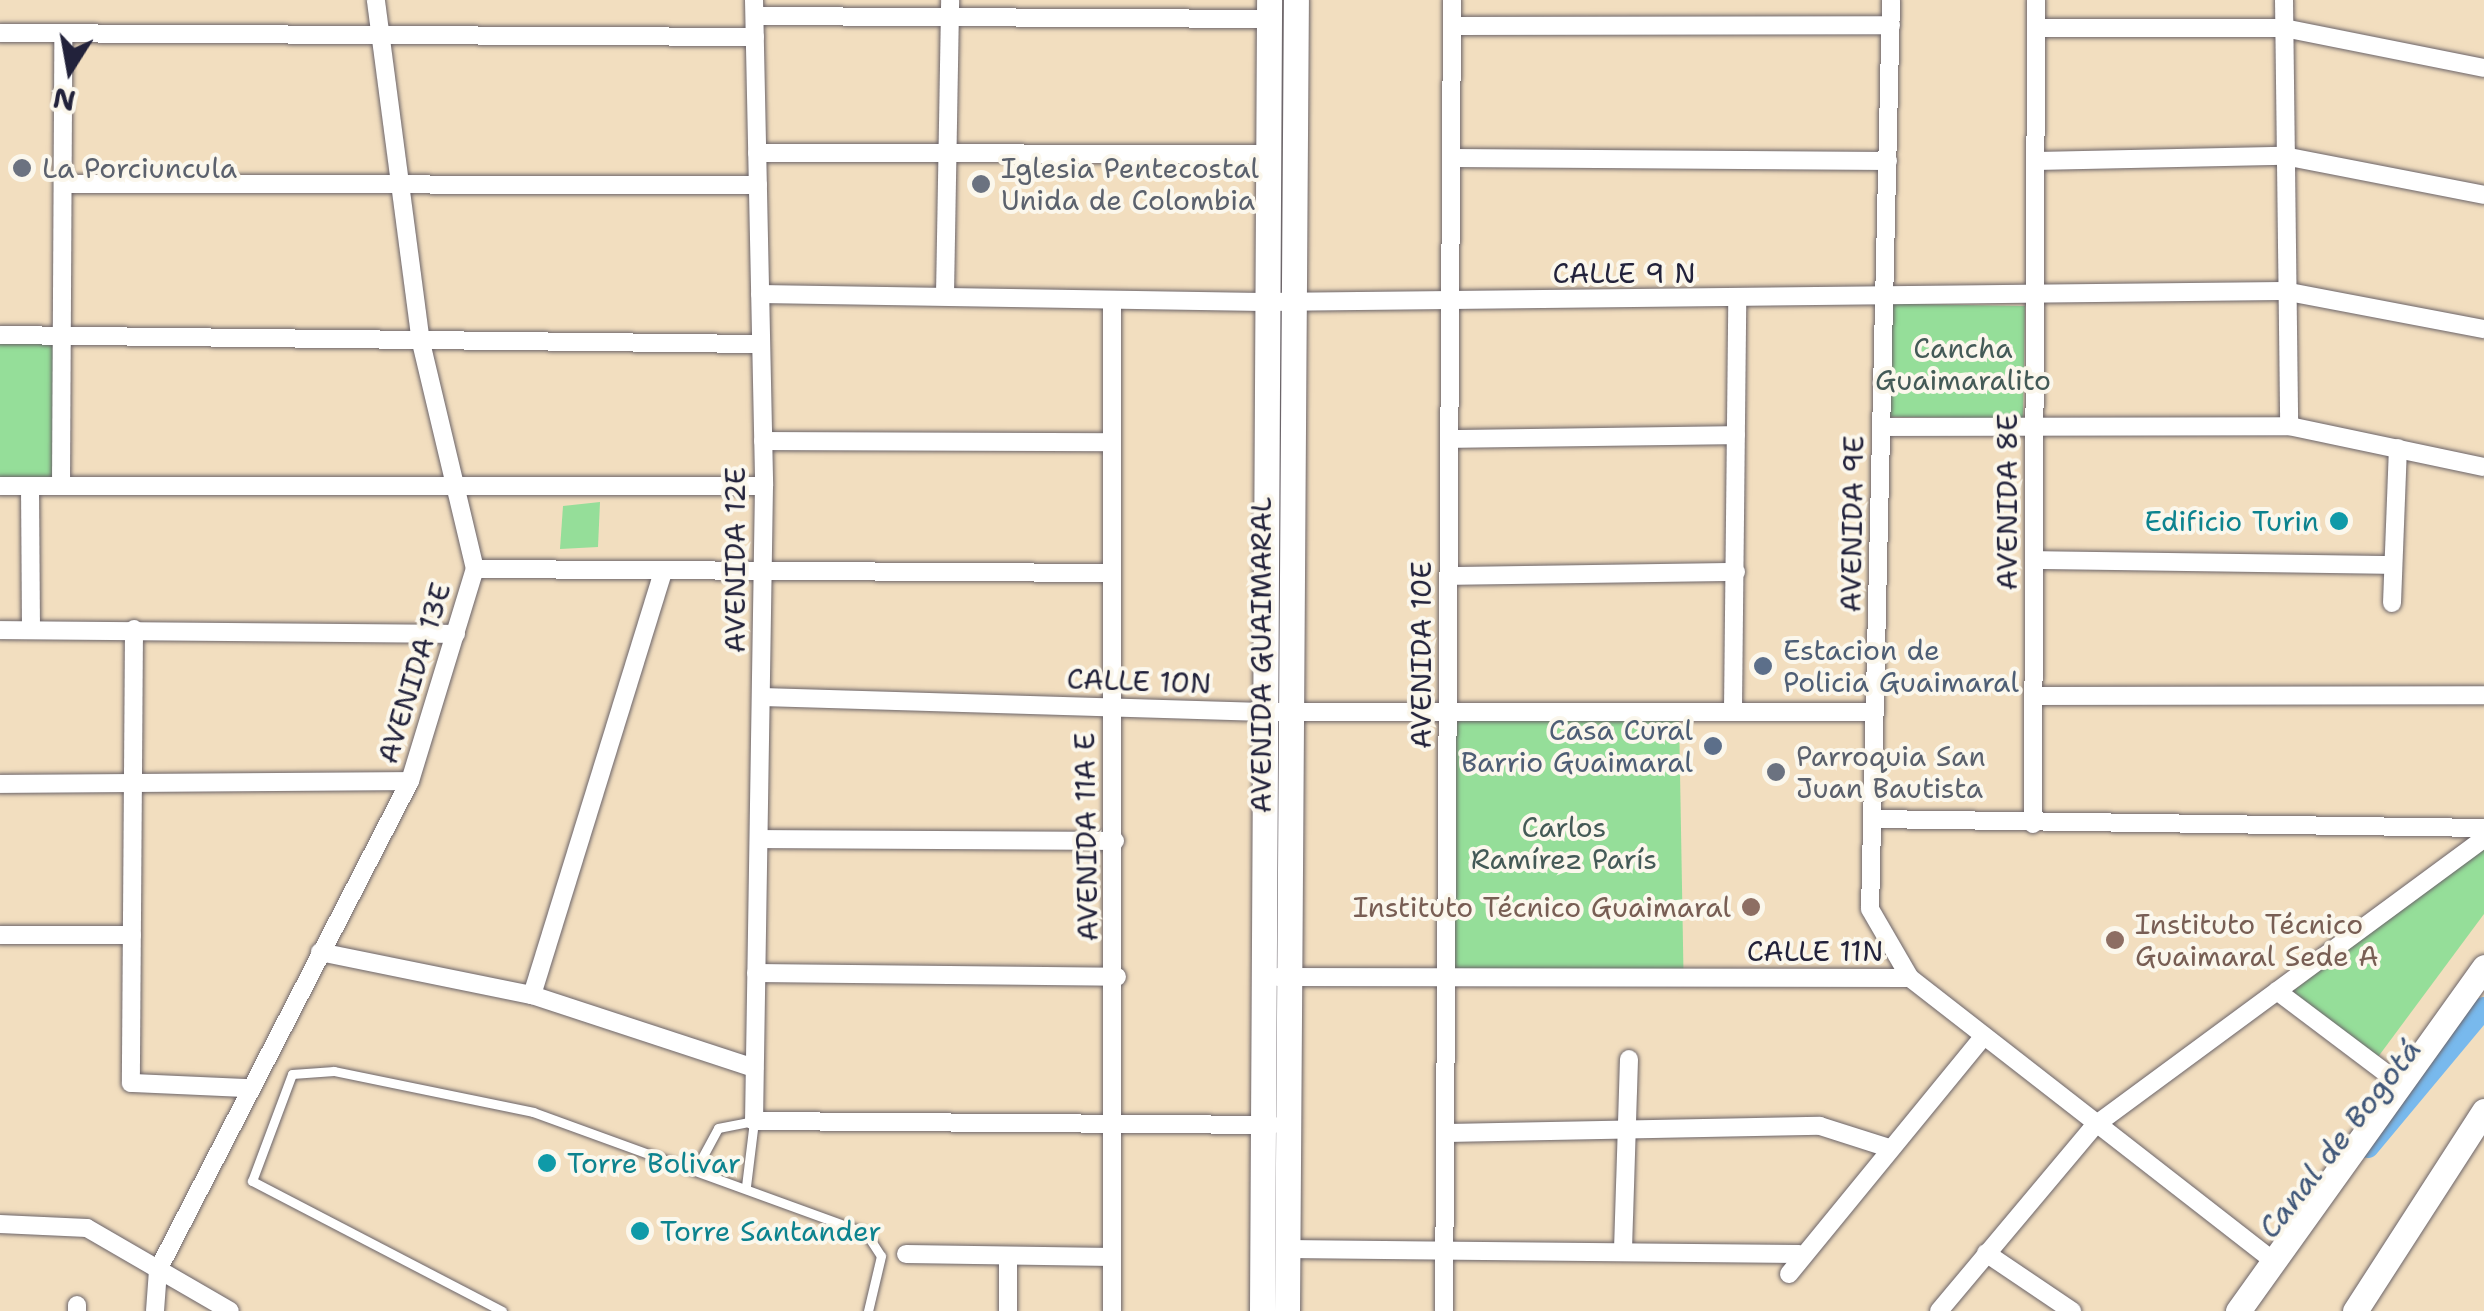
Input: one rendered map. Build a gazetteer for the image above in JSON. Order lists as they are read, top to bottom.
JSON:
{
  "streets": {
    "street": [
      "CALLE 9 N",
      "AVENIDA 8E",
      "AVENIDA 9E",
      "AVENIDA 12E",
      "AVENIDA GUAIMARAL",
      "AVENIDA 10E",
      "AVENIDA 13E",
      "CALLE 10N",
      "AVENIDA 11A E",
      "CALLE 11N"
    ]
  },
  "crossings": [
    ["CALLE 9 N", "AVENIDA 8E"],
    ["CALLE 9 N", "AVENIDA 9E"],
    ["CALLE 9 N", "AVENIDA 12E"],
    ["CALLE 9 N", "AVENIDA GUAIMARAL"],
    ["CALLE 9 N", "AVENIDA 10E"],
    ["CALLE 9 N", "AVENIDA 11A E"],
    ["AVENIDA 9E", "CALLE 10N"],
    ["AVENIDA 9E", "CALLE 11N"],
    ["AVENIDA 12E", "CALLE 10N"],
    ["AVENIDA GUAIMARAL", "CALLE 10N"],
    ["AVENIDA GUAIMARAL", "CALLE 11N"],
    ["AVENIDA 10E", "CALLE 10N"],
    ["AVENIDA 10E", "CALLE 11N"],
    ["CALLE 10N", "AVENIDA 11A E"]
  ],
  "water": ["Canal de Bogotá"],
  "parks": ["Cancha Guaimaralito", "Carlos Ramírez París"],
  "places": [
    "La Porciuncula",
    "Iglesia Pentecostal Unida de Colombia",
    "Edificio Turin",
    "Estacion de Policia Guaimaral",
    "Casa Cural Barrio Guaimaral",
    "Parroquia San Juan Bautista",
    "Instituto Técnico Guaimaral",
    "Instituto Técnico Guaimaral Sede A",
    "Torre Bolivar",
    "Torre Santander"
  ],
  "north": "bottom"
}
